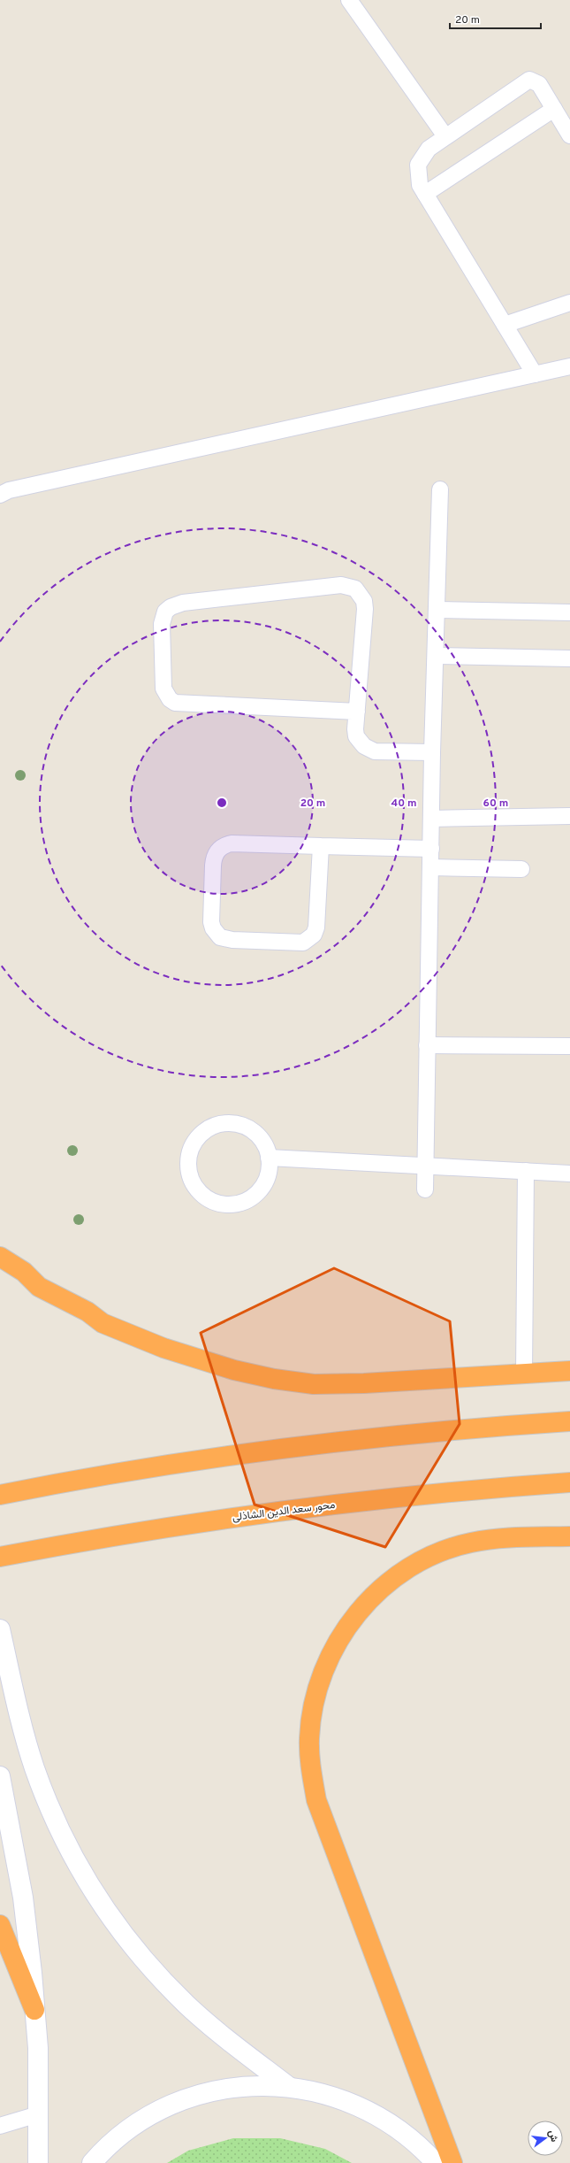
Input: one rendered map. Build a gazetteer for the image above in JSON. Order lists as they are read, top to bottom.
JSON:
{
  "streets": {
    "highway": ["محور سعد الدين الشاذلى"]
  },
  "scale_bar": "20 m",
  "north": "right",
  "rings": ["20 m", "40 m", "60 m"]
}
